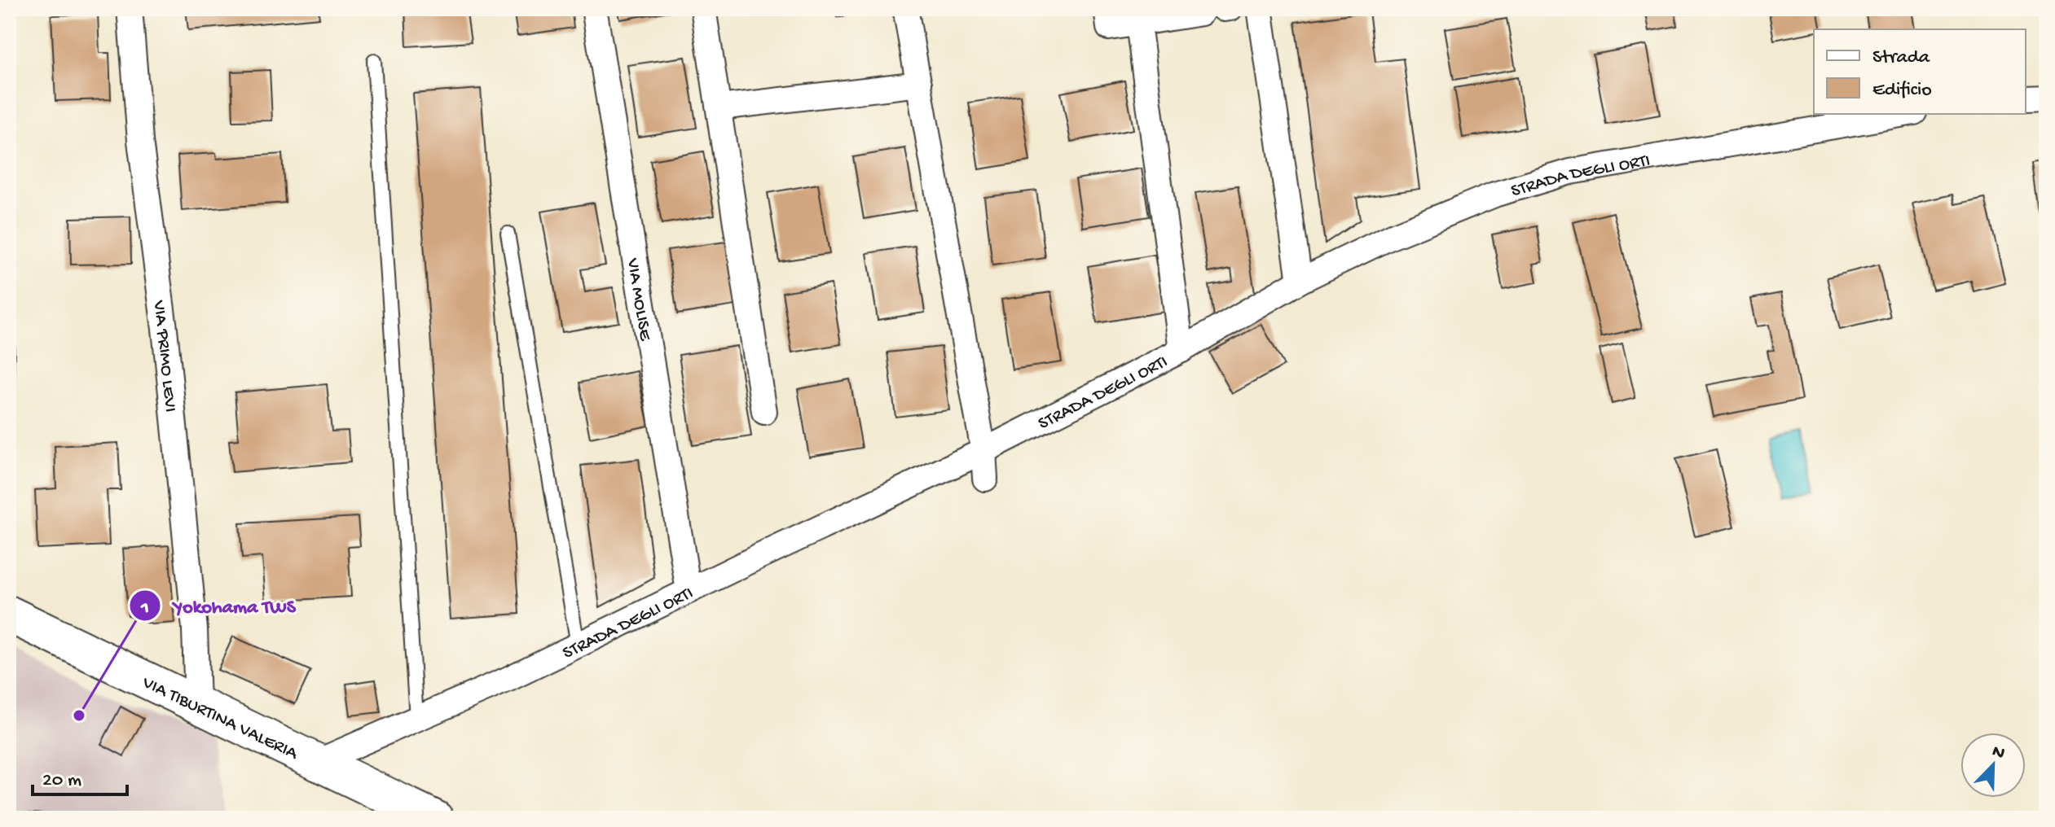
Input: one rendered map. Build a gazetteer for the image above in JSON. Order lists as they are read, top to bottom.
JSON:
{
  "streets": {
    "main road": ["VIA TIBURTINA VALERIA"],
    "street": ["STRADA DEGLI ORTI", "VIA MOLISE", "VIA PRIMO LEVI"]
  },
  "crossings": [
    ["STRADA DEGLI ORTI", "VIA MOLISE"],
    ["STRADA DEGLI ORTI", "VIA TIBURTINA VALERIA"],
    ["VIA PRIMO LEVI", "VIA TIBURTINA VALERIA"]
  ],
  "places": ["Yokohama TWS"],
  "legend": ["Strada", "Edificio"],
  "scale_bar": "20 m",
  "north": "top right"
}
